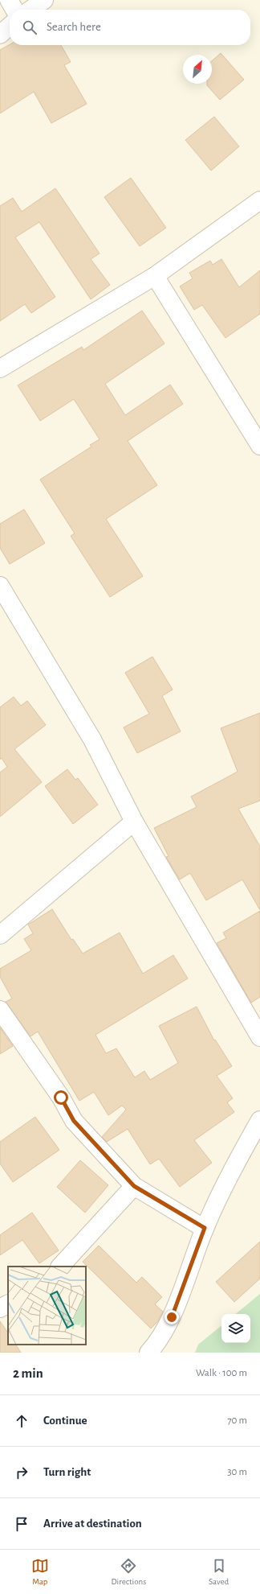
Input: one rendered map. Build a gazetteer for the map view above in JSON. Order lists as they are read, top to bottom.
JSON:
{
  "north": "top right",
  "page": {
    "search": "Search here",
    "heading": ["2 min", "Walk · 100 m"],
    "list": [
      ["Continue", "70 m"],
      ["Turn right", "30 m"],
      "Arrive at destination"
    ],
    "nav": ["Map", "Directions", "Saved"]
  }
}
